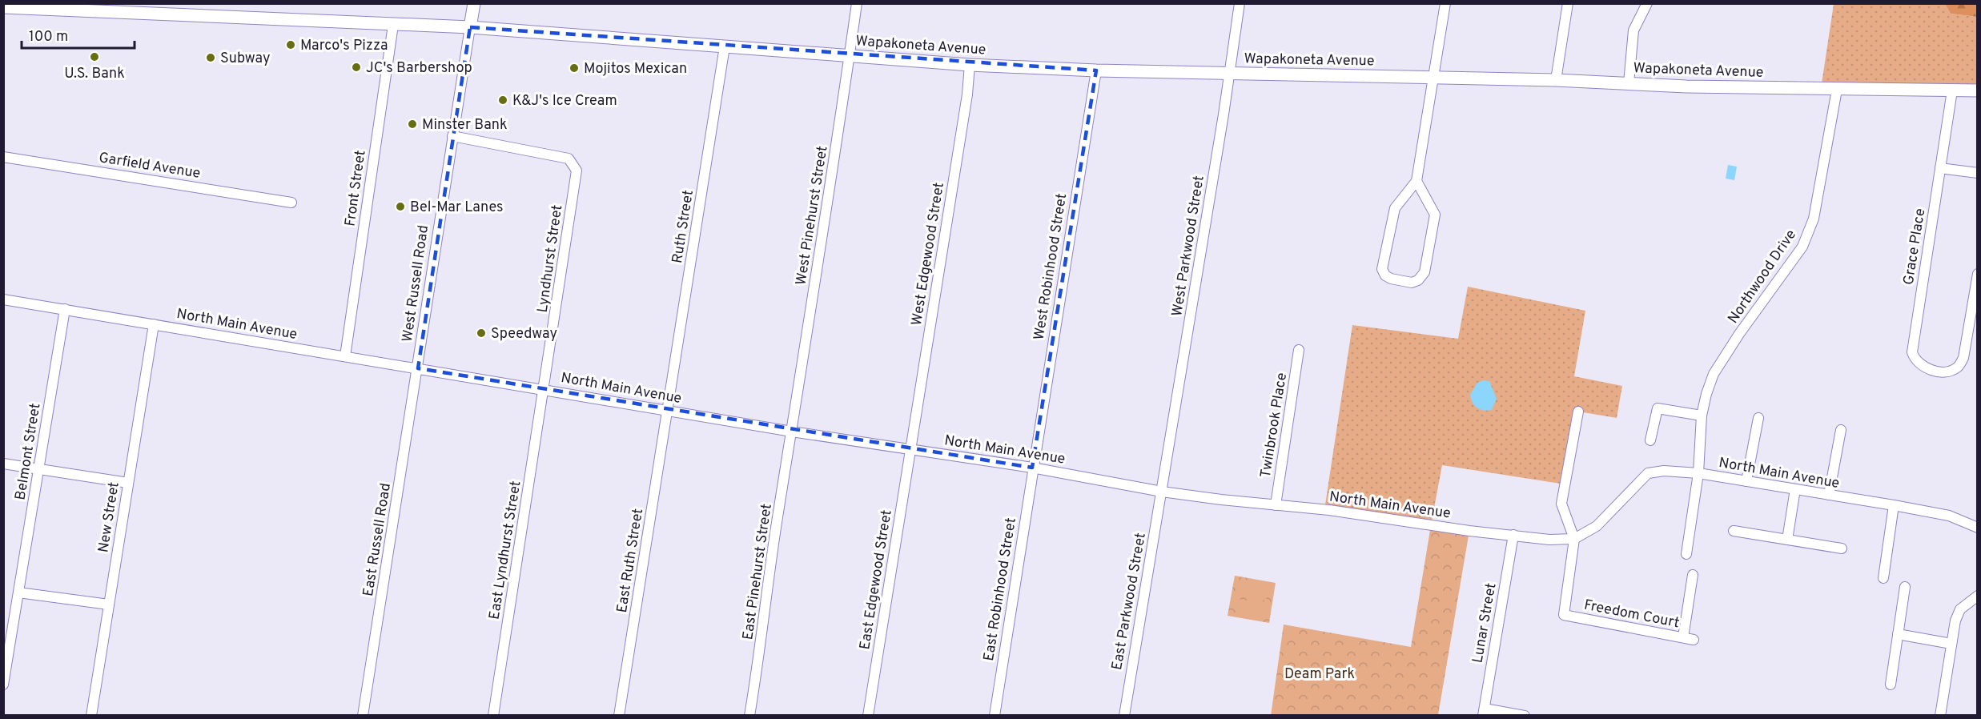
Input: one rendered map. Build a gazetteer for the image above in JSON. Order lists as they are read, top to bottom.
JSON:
{
  "streets": {
    "main road": ["Wapakoneta Avenue", "West Russell Road"],
    "street": [
      "Garfield Avenue",
      "Front Street",
      "West Pinehurst Street",
      "Ruth Street",
      "West Parkwood Street",
      "Grace Place",
      "West Edgewood Street",
      "Lyndhurst Street",
      "West Robinhood Street",
      "Northwood Drive",
      "North Main Avenue",
      "Twinbrook Place",
      "Belmont Street",
      "New Street",
      "East Russell Road",
      "East Lyndhurst Street",
      "East Ruth Street",
      "East Pinehurst Street",
      "East Edgewood Street",
      "East Robinhood Street",
      "East Parkwood Street",
      "Freedom Court",
      "Lunar Street"
    ]
  },
  "crossings": [
    ["Wapakoneta Avenue", "Front Street"],
    ["Wapakoneta Avenue", "West Pinehurst Street"],
    ["Wapakoneta Avenue", "Ruth Street"],
    ["Wapakoneta Avenue", "West Parkwood Street"],
    ["Wapakoneta Avenue", "Grace Place"],
    ["Wapakoneta Avenue", "West Edgewood Street"],
    ["Wapakoneta Avenue", "West Robinhood Street"],
    ["Wapakoneta Avenue", "Northwood Drive"],
    ["Wapakoneta Avenue", "West Russell Road"],
    ["Front Street", "North Main Avenue"],
    ["West Pinehurst Street", "North Main Avenue"],
    ["West Pinehurst Street", "East Pinehurst Street"],
    ["Ruth Street", "North Main Avenue"],
    ["Ruth Street", "East Ruth Street"],
    ["West Parkwood Street", "North Main Avenue"],
    ["West Parkwood Street", "East Parkwood Street"],
    ["West Edgewood Street", "North Main Avenue"],
    ["West Edgewood Street", "East Edgewood Street"],
    ["Lyndhurst Street", "West Russell Road"],
    ["Lyndhurst Street", "North Main Avenue"],
    ["Lyndhurst Street", "East Lyndhurst Street"],
    ["West Robinhood Street", "North Main Avenue"],
    ["West Robinhood Street", "East Robinhood Street"],
    ["Northwood Drive", "North Main Avenue"],
    ["West Russell Road", "North Main Avenue"],
    ["West Russell Road", "East Russell Road"],
    ["North Main Avenue", "Twinbrook Place"],
    ["North Main Avenue", "Belmont Street"],
    ["North Main Avenue", "New Street"],
    ["North Main Avenue", "East Russell Road"],
    ["North Main Avenue", "East Lyndhurst Street"],
    ["North Main Avenue", "East Ruth Street"],
    ["North Main Avenue", "East Pinehurst Street"],
    ["North Main Avenue", "East Edgewood Street"],
    ["North Main Avenue", "East Robinhood Street"],
    ["North Main Avenue", "East Parkwood Street"],
    ["North Main Avenue", "Freedom Court"],
    ["North Main Avenue", "Lunar Street"]
  ],
  "parks": ["Deam Park"],
  "places": [
    "Marco's Pizza",
    "U.S. Bank",
    "Subway",
    "JC's Barbershop",
    "Mojitos Mexican",
    "K&J's Ice Cream",
    "Minster Bank",
    "Bel-Mar Lanes",
    "Speedway"
  ],
  "scale_bar": "100 m"
}
